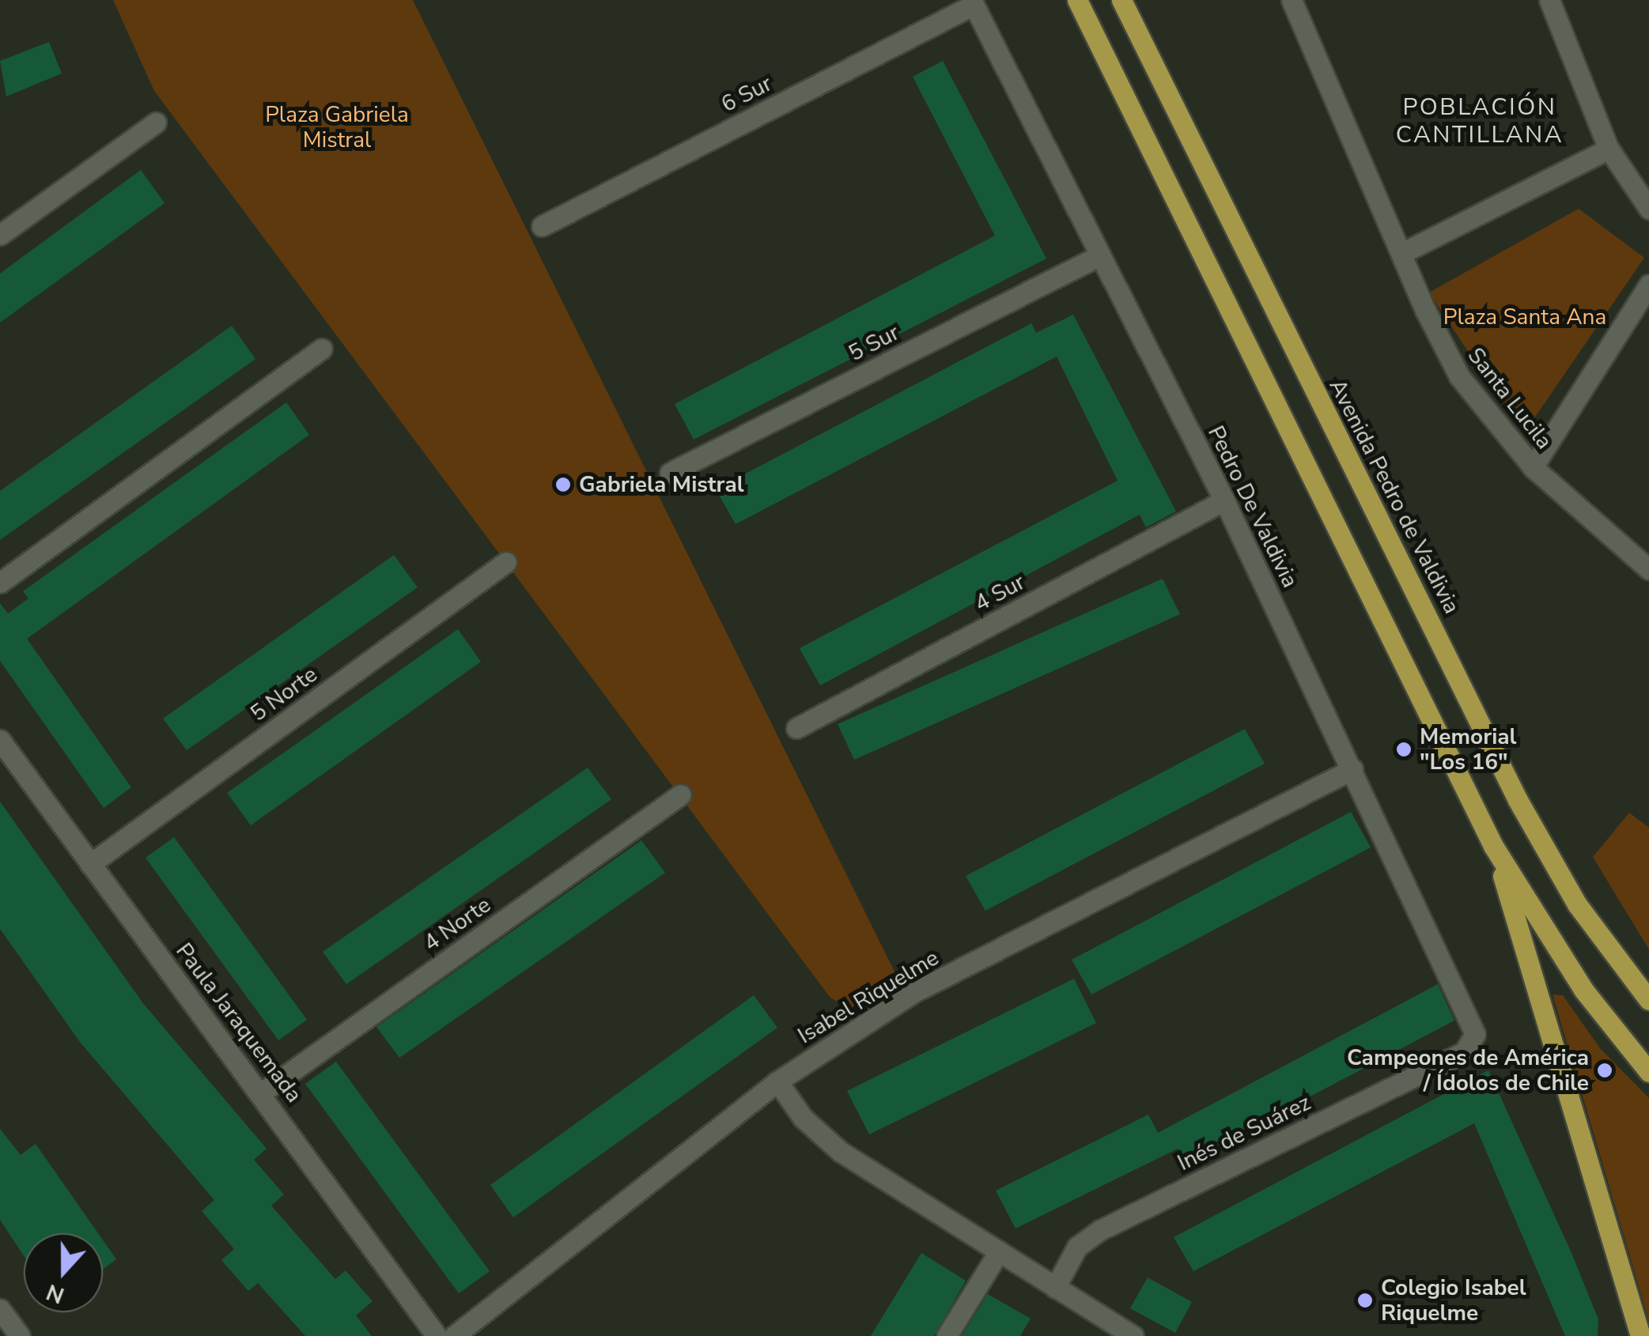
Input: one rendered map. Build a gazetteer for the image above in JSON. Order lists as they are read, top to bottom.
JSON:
{
  "streets": {
    "main road": ["Avenida Pedro de Valdivia"],
    "street": [
      "6 Sur",
      "5 Sur",
      "Santa Lucila",
      "Pedro De Valdivia",
      "4 Sur",
      "5 Norte",
      "4 Norte",
      "Isabel Riquelme",
      "Paula Jaraquemada",
      "Inés de Suárez"
    ]
  },
  "crossings": [
    ["6 Sur", "Pedro De Valdivia"],
    ["5 Sur", "Pedro De Valdivia"],
    ["Pedro De Valdivia", "4 Sur"],
    ["Pedro De Valdivia", "Isabel Riquelme"],
    ["Pedro De Valdivia", "Inés de Suárez"],
    ["5 Norte", "Paula Jaraquemada"],
    ["4 Norte", "Paula Jaraquemada"]
  ],
  "districts": ["POBLACIÓN CANTILLANA"],
  "parks": ["Plaza Gabriela Mistral", "Plaza Santa Ana"],
  "places": [
    "Gabriela Mistral",
    "Memorial \"Los 16\"",
    "Campeones de América / Ídolos de Chile",
    "Colegio Isabel Riquelme"
  ],
  "north": "bottom"
}
